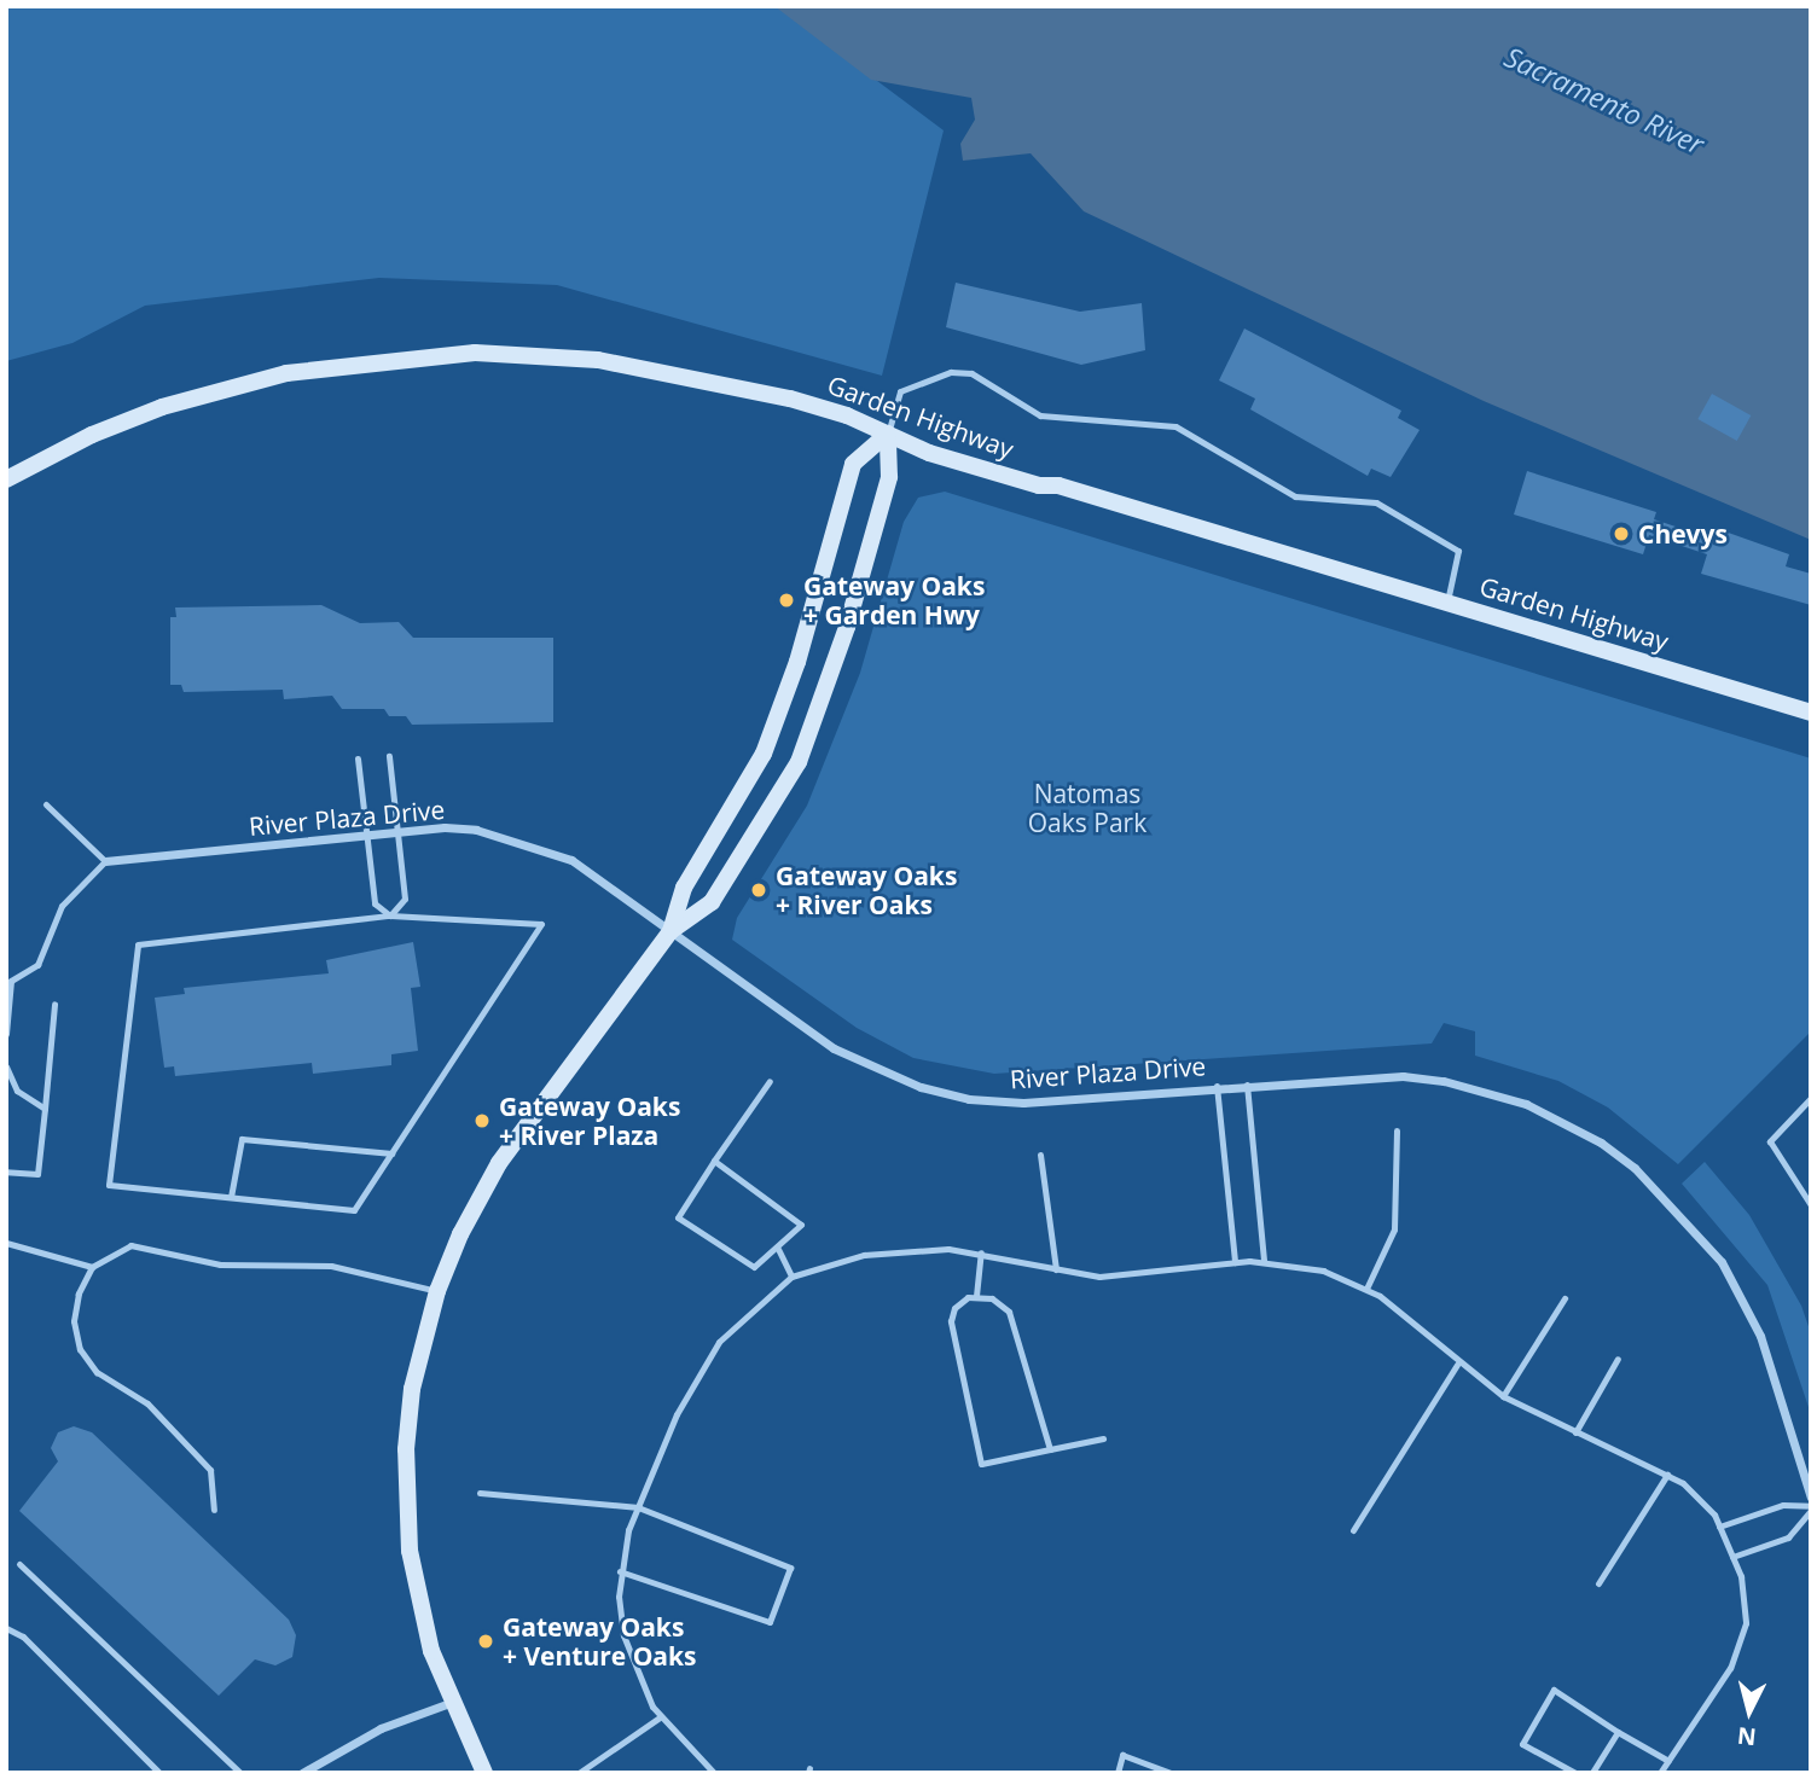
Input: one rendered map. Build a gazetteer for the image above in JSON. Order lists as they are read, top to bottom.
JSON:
{
  "streets": {
    "street": ["Garden Highway", "River Plaza Drive"]
  },
  "water": ["Sacramento River"],
  "parks": ["Natomas Oaks Park"],
  "places": [
    "Chevys",
    "Gateway Oaks + Garden Hwy",
    "Gateway Oaks + River Oaks",
    "Gateway Oaks + River Plaza",
    "Gateway Oaks + Venture Oaks"
  ],
  "north": "bottom"
}
